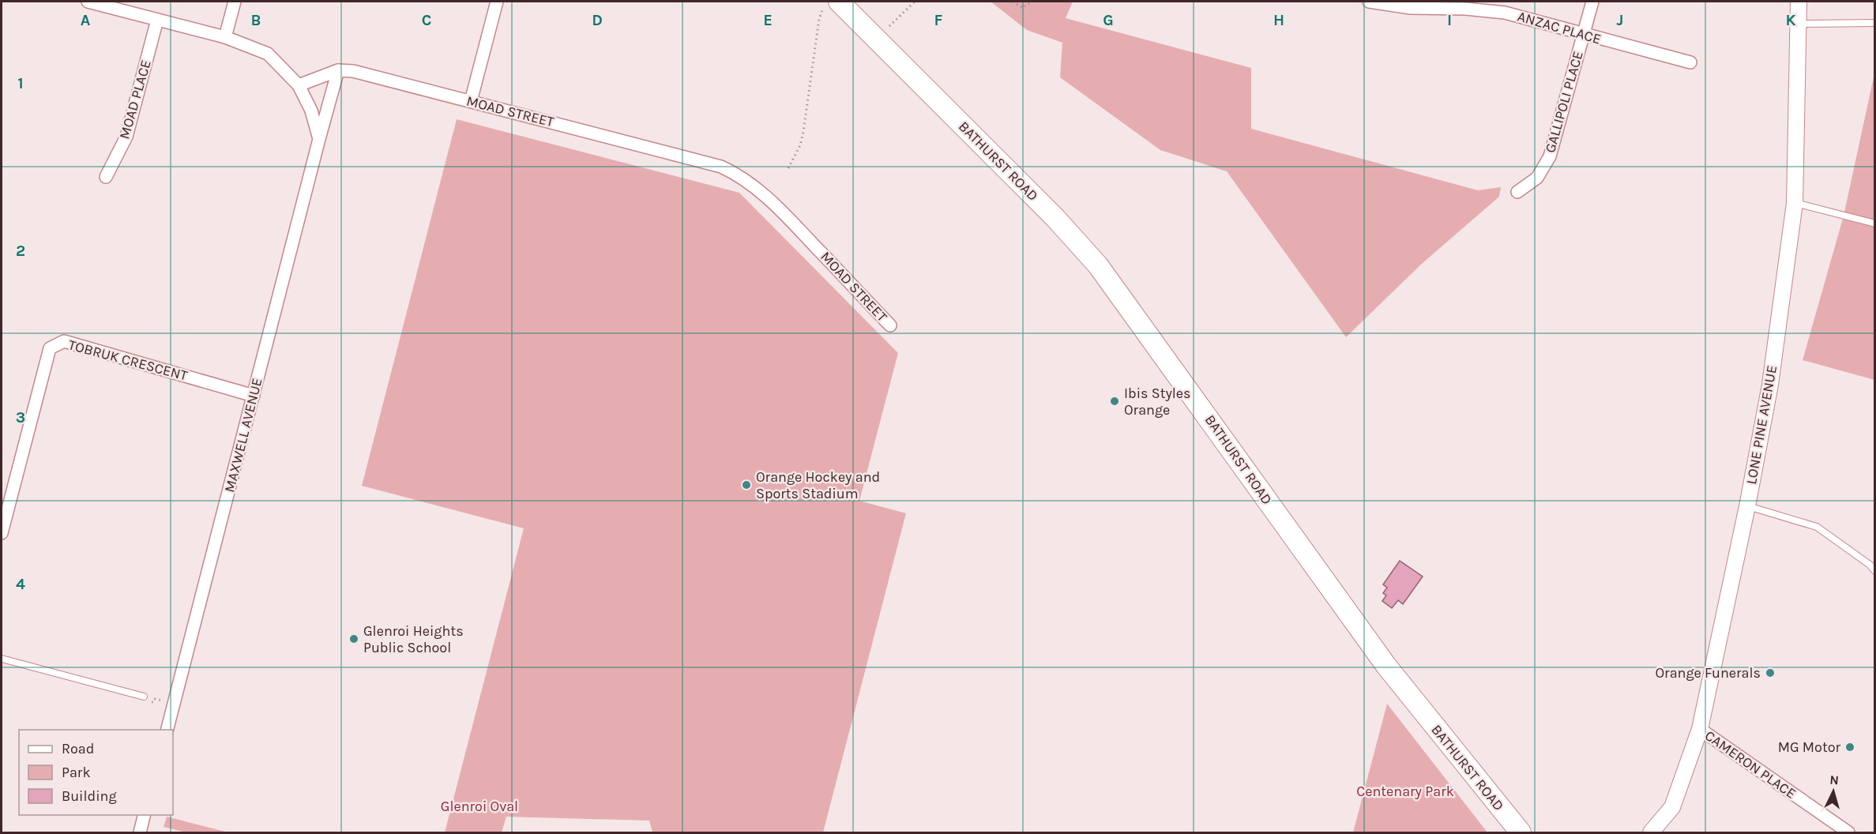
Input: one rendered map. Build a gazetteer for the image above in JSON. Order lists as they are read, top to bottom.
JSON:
{
  "streets": {
    "highway": ["BATHURST ROAD"],
    "street": [
      "ANZAC PLACE",
      "MOAD PLACE",
      "GALLIPOLI PLACE",
      "MOAD STREET",
      "TOBRUK CRESCENT",
      "LONE PINE AVENUE",
      "MAXWELL AVENUE",
      "CAMERON PLACE"
    ]
  },
  "crossings": [
    ["ANZAC PLACE", "GALLIPOLI PLACE"],
    ["MOAD STREET", "MAXWELL AVENUE"],
    ["TOBRUK CRESCENT", "MAXWELL AVENUE"],
    ["LONE PINE AVENUE", "CAMERON PLACE"]
  ],
  "parks": ["Centenary Park", "Glenroi Oval"],
  "places": [
    "Ibis Styles Orange",
    "Orange Hockey and Sports Stadium",
    "Glenroi Heights Public School",
    "Orange Funerals",
    "MG Motor"
  ],
  "legend": ["Road", "Park", "Building"],
  "north": "top",
  "grid": {
    "columns": [
      "A",
      "B",
      "C",
      "D",
      "E",
      "F",
      "G",
      "H",
      "I",
      "J",
      "K"
    ],
    "rows": [
      "1",
      "2",
      "3",
      "4"
    ]
  }
}
